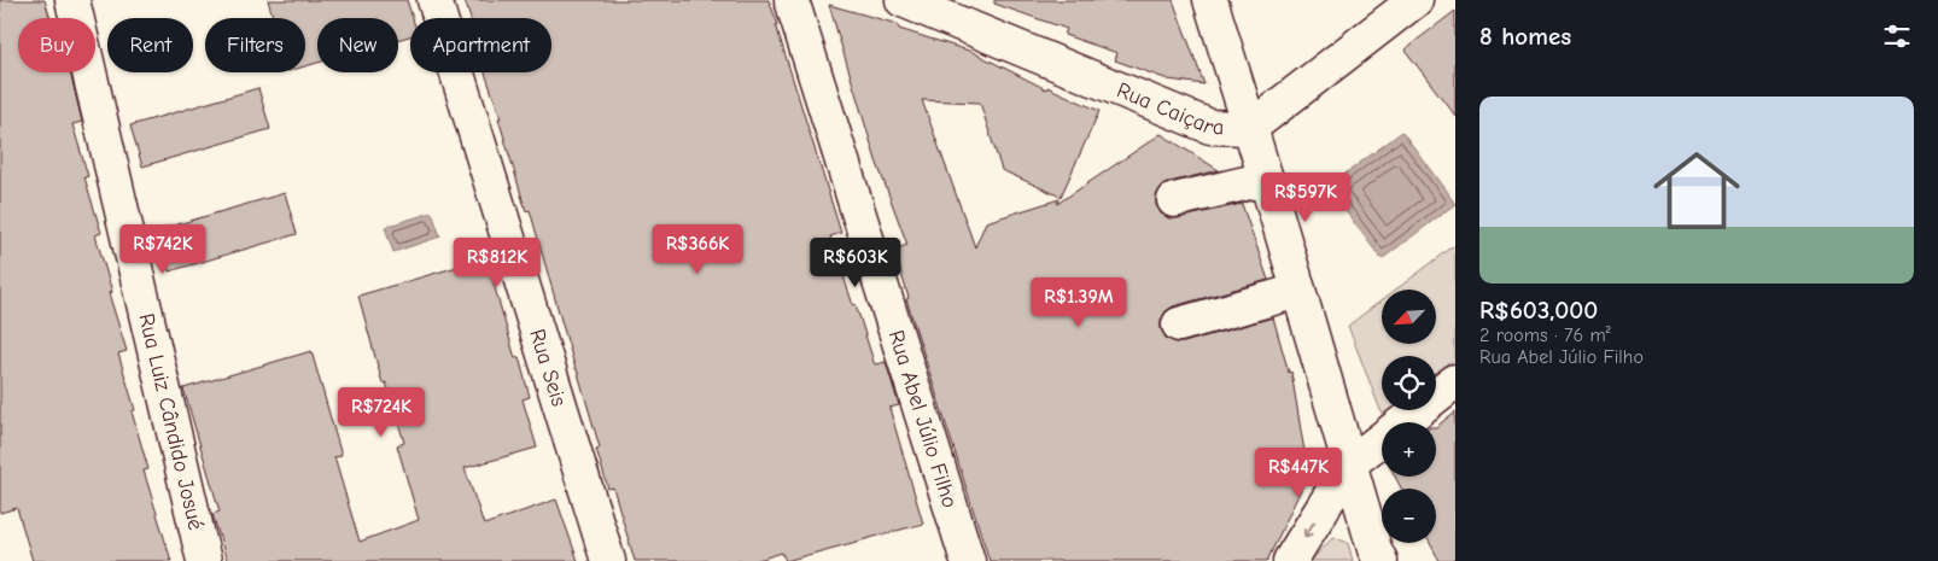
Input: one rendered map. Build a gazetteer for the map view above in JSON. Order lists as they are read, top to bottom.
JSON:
{
  "streets": {
    "street": [
      "Rua Caiçara",
      "Rua Seis",
      "Rua Abel Júlio Filho",
      "Rua Luiz Cândido Josué"
    ]
  },
  "north": "bottom left",
  "page": {
    "heading": "8 homes",
    "chip": [
      "Buy",
      "Rent",
      "Filters",
      "New",
      "Apartment"
    ],
    "list": [
      {
        "name": "R$603,000",
        "note": "2 rooms · 76 m² · Rua Abel Júlio Filho"
      }
    ],
    "price": [
      "R$597K",
      "R$742K",
      "R$366K",
      "R$812K",
      "R$603K",
      "R$1.39M",
      "R$724K",
      "R$447K"
    ],
    "map_buttons": ["+", "−"]
  }
}
